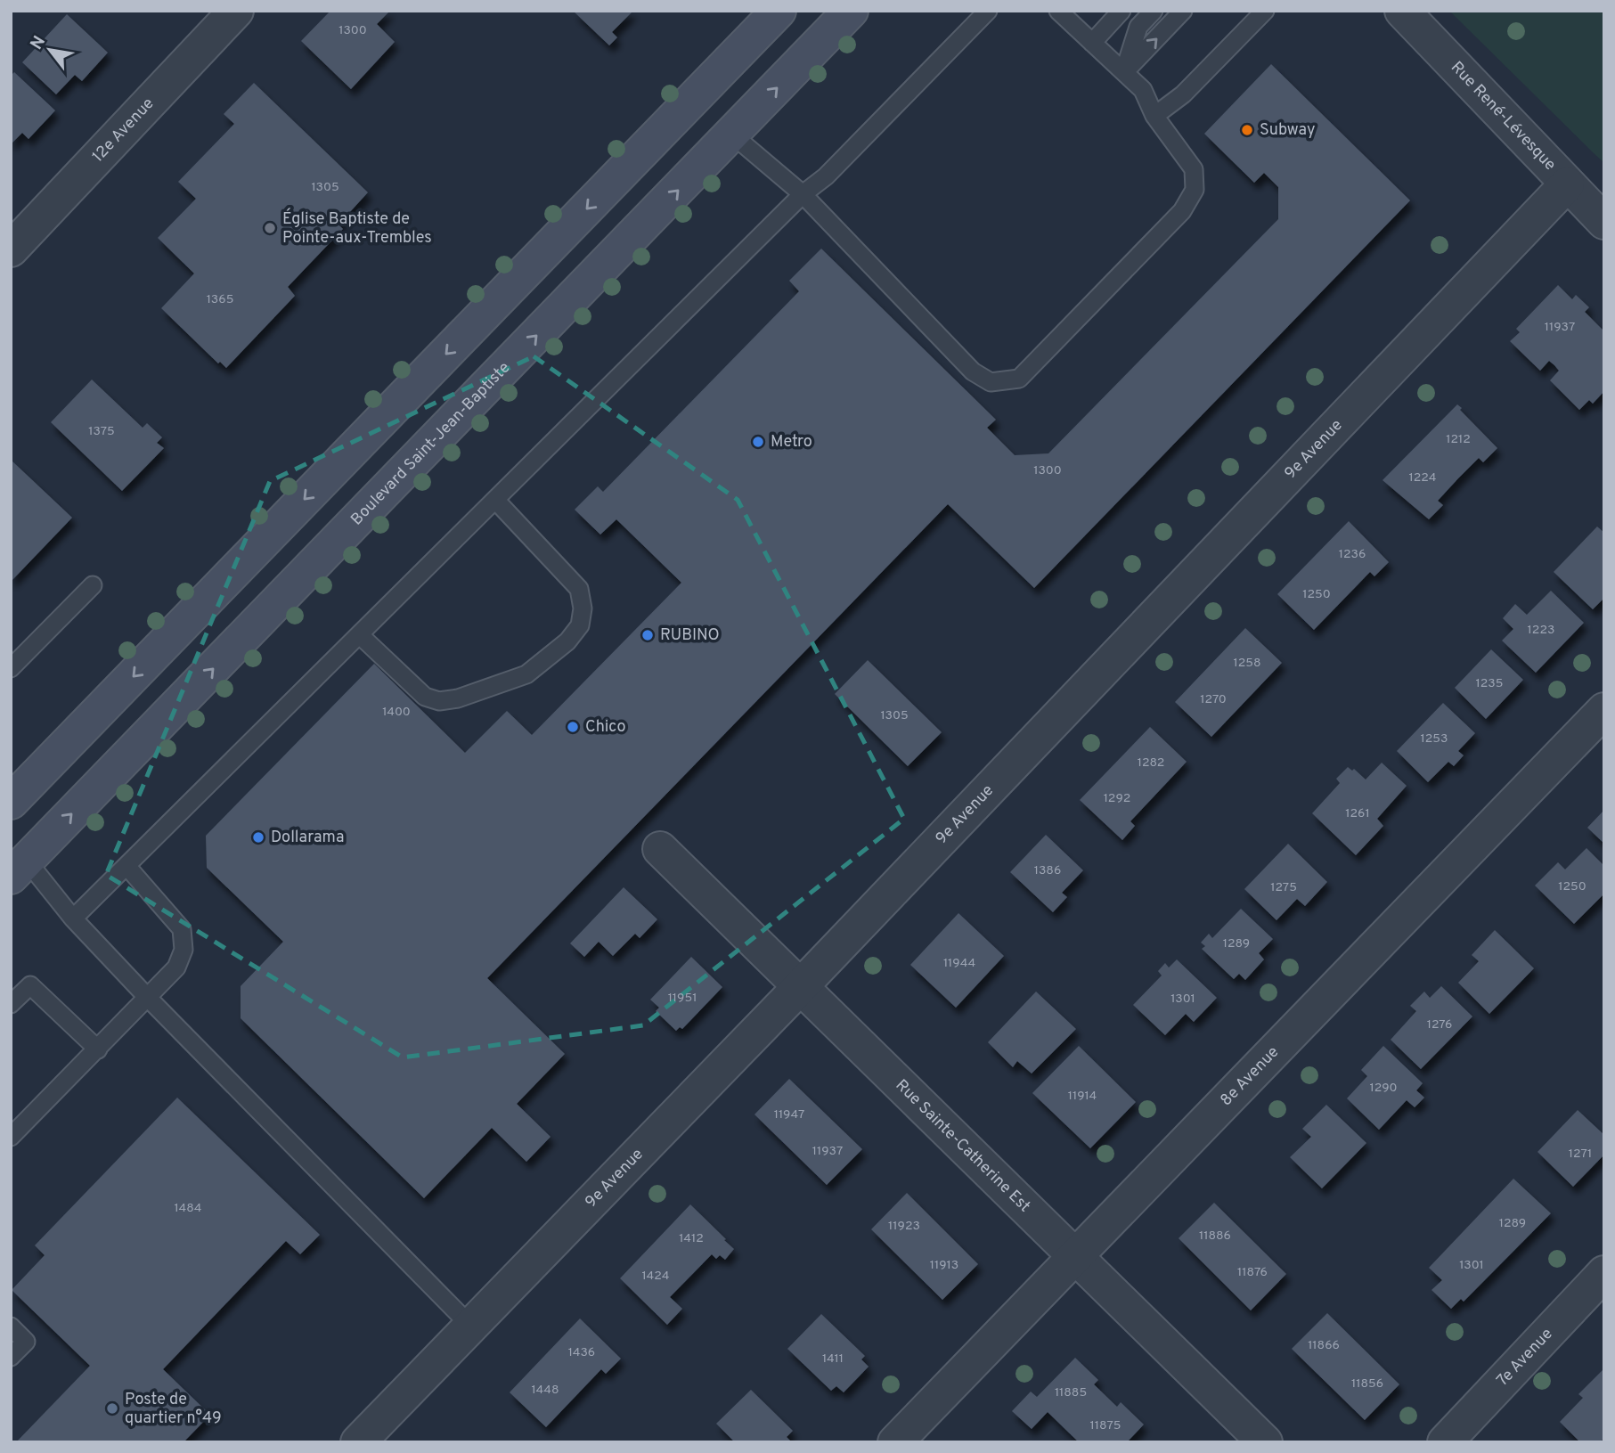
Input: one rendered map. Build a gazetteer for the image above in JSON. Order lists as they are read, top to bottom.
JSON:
{
  "streets": {
    "main road": ["Boulevard Saint-Jean-Baptiste"],
    "street": [
      "Rue René-Lévesque",
      "12e Avenue",
      "9e Avenue",
      "8e Avenue",
      "Rue Sainte-Catherine Est",
      "7e Avenue"
    ]
  },
  "crossings": [
    ["Rue René-Lévesque", "9e Avenue"],
    ["9e Avenue", "Rue Sainte-Catherine Est"],
    ["8e Avenue", "Rue Sainte-Catherine Est"]
  ],
  "places": [
    "Subway",
    "Église Baptiste de Pointe-aux-Trembles",
    "Metro",
    "RUBINO",
    "Chico",
    "Dollarama",
    "Poste de quartier n°49"
  ],
  "house_numbers": [
    "1300",
    "1305",
    "1365",
    "11937",
    "1375",
    "1212",
    "1300",
    "1224",
    "1236",
    "1250",
    "1223",
    "1258",
    "1235",
    "1270",
    "1400",
    "1305",
    "1253",
    "1282",
    "1292",
    "1261",
    "1386",
    "1250",
    "1275",
    "1289",
    "11944",
    "11951",
    "1301",
    "1276",
    "1290",
    "11914",
    "11947",
    "11937",
    "1271",
    "1484",
    "1289",
    "11923",
    "11886",
    "1412",
    "11913",
    "1301",
    "11876",
    "1424",
    "11866",
    "1436",
    "1411",
    "11856",
    "1448",
    "11885",
    "11875"
  ],
  "north": "top left"
}
